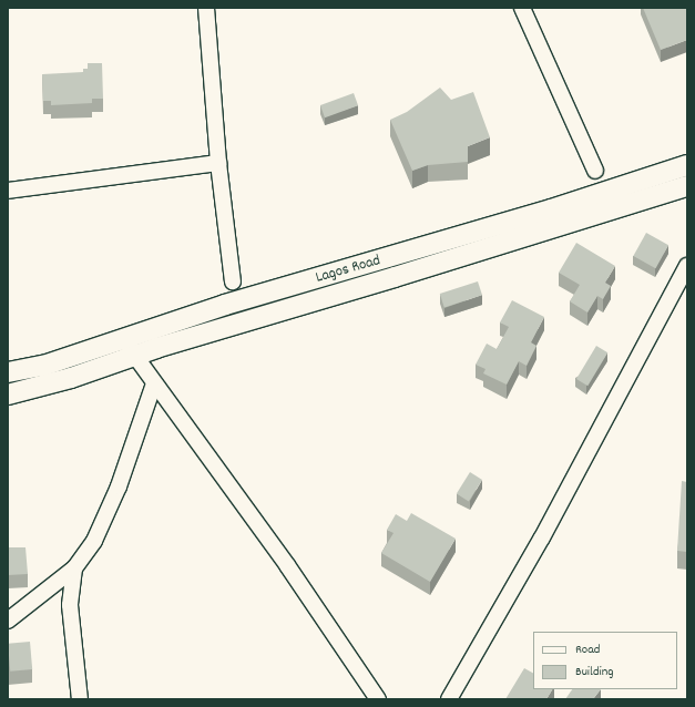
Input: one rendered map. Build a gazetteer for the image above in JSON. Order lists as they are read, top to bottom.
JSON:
{
  "streets": {
    "main road": ["Lagos Road"]
  },
  "legend": ["Road", "Building"]
}
